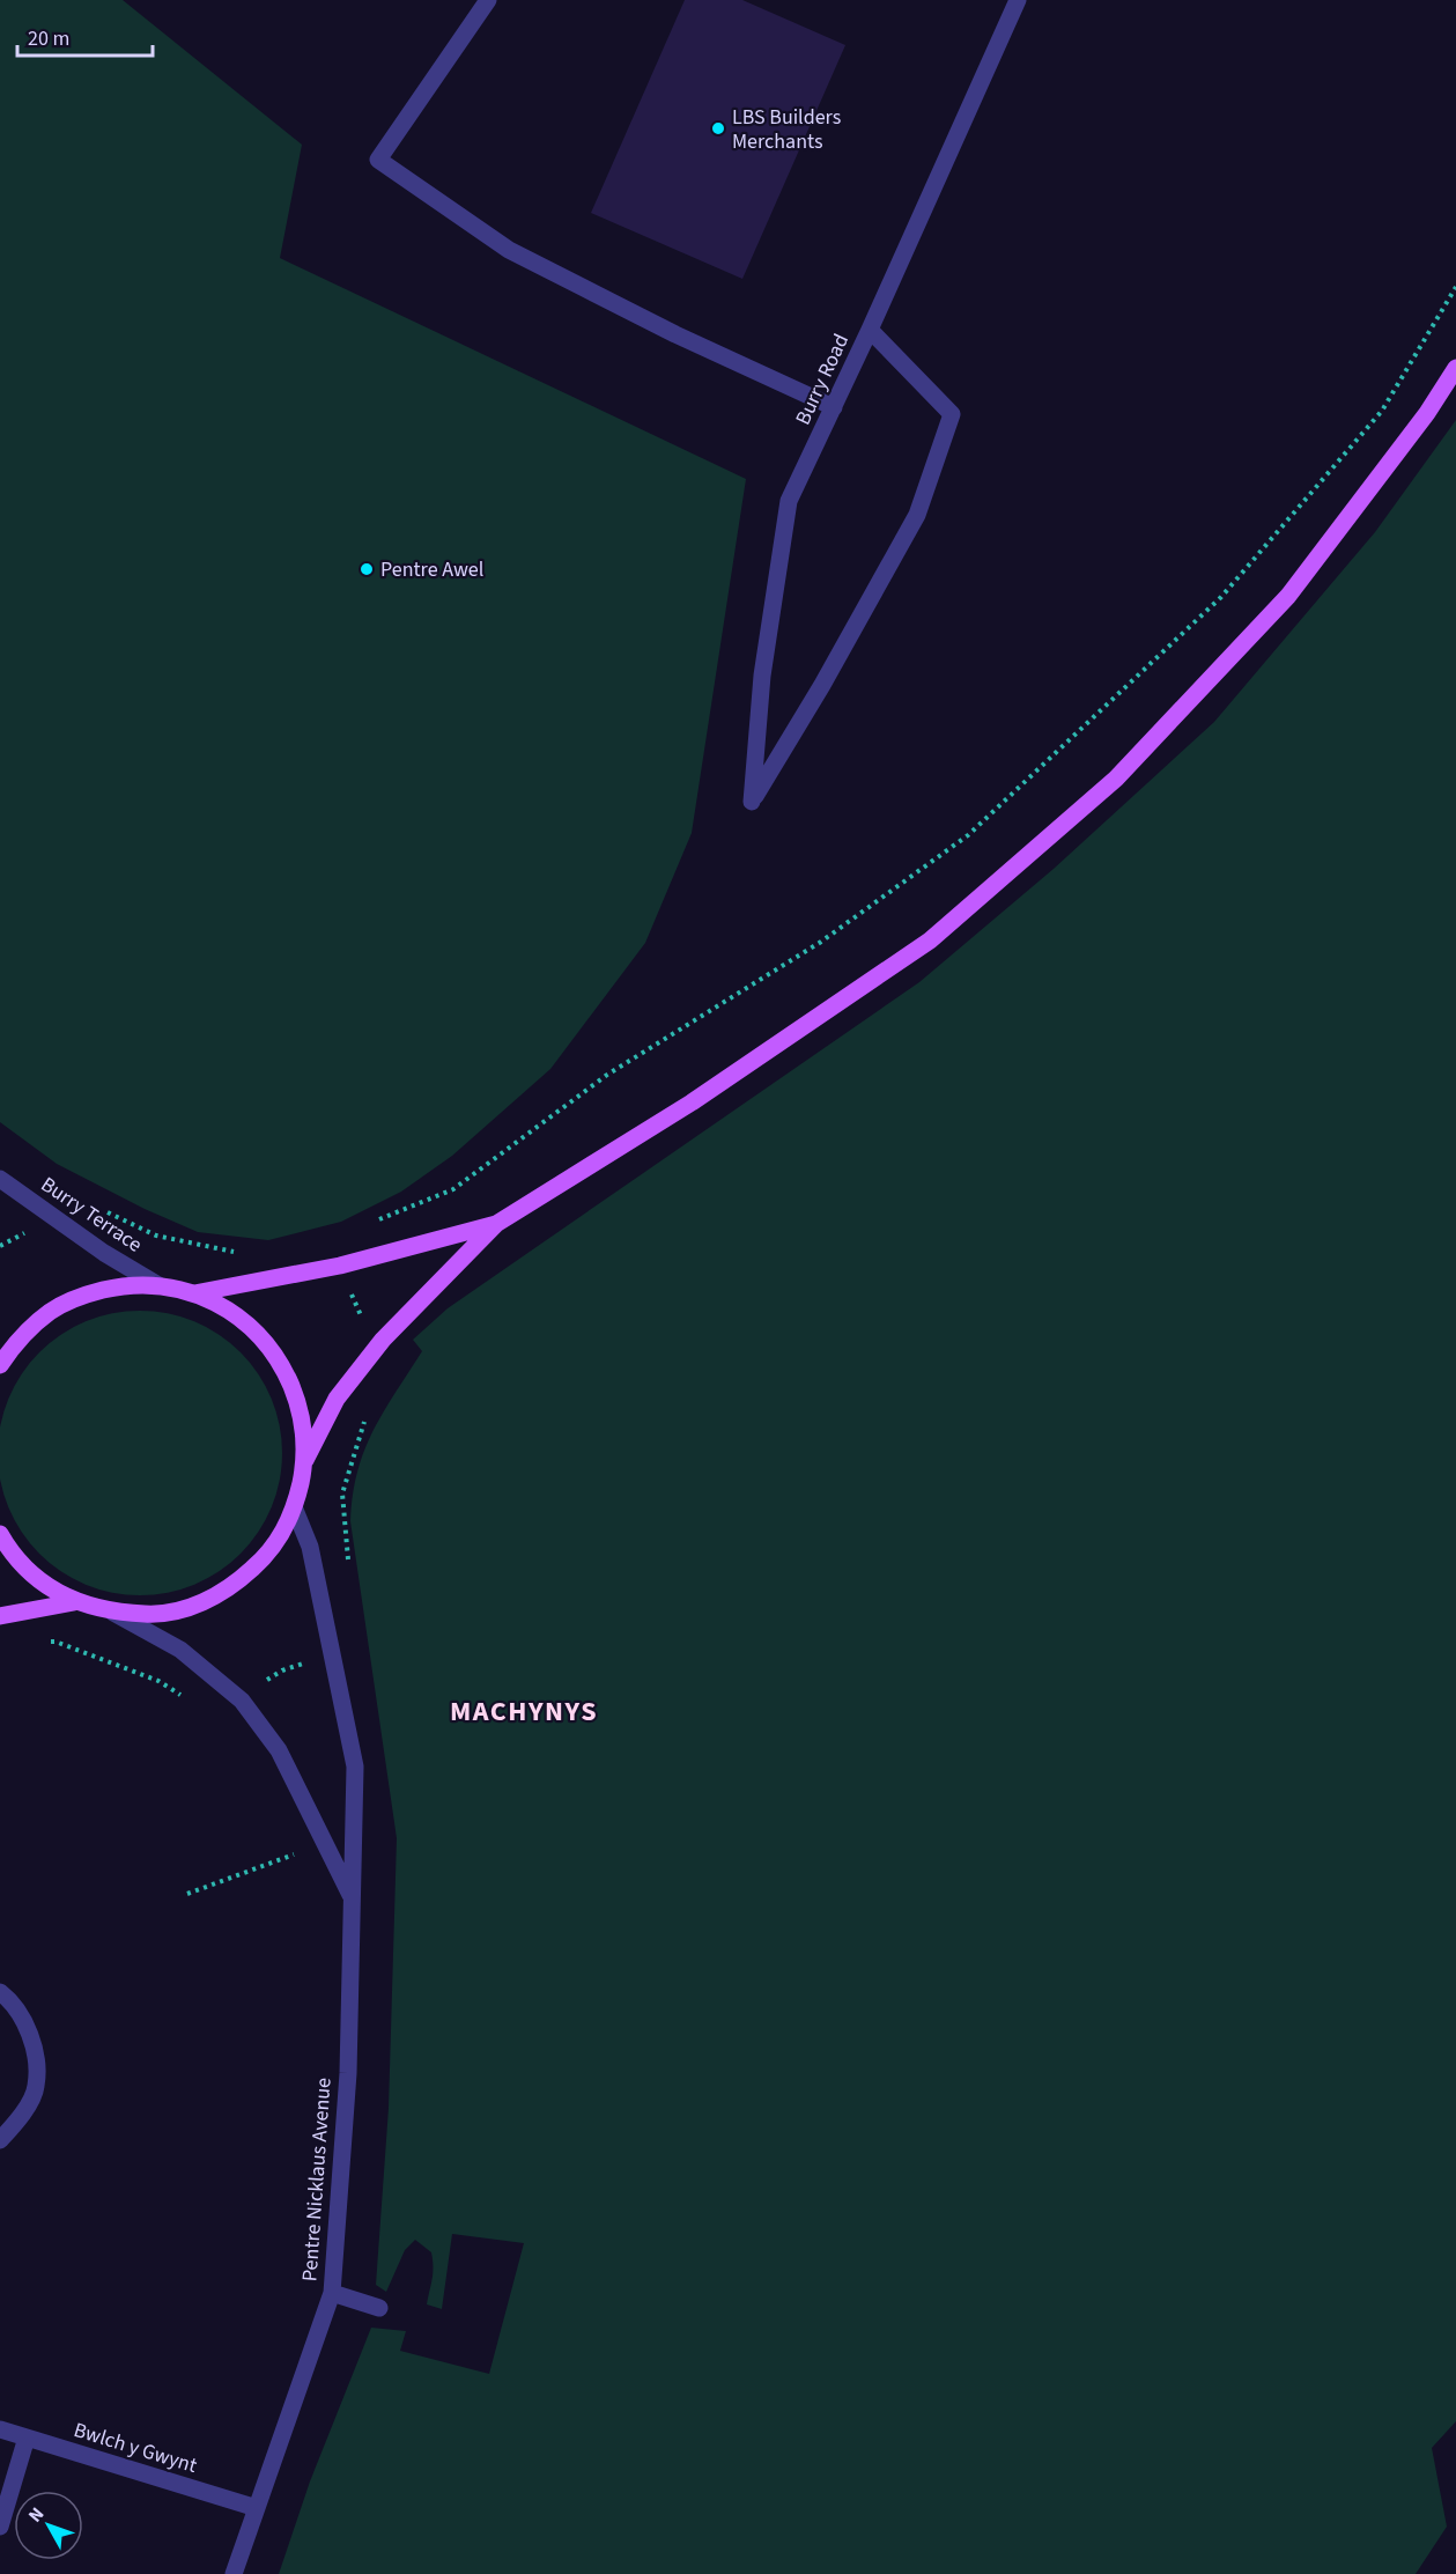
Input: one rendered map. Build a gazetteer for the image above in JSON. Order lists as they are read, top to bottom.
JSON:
{
  "streets": {
    "street": [
      "Burry Road",
      "Burry Terrace",
      "Pentre Nicklaus Avenue",
      "Bwlch y Gwynt"
    ]
  },
  "crossings": [
    ["Pentre Nicklaus Avenue", "Bwlch y Gwynt"]
  ],
  "districts": ["MACHYNYS"],
  "places": ["LBS Builders Merchants", "Pentre Awel"],
  "scale_bar": "20 m",
  "north": "top left"
}
